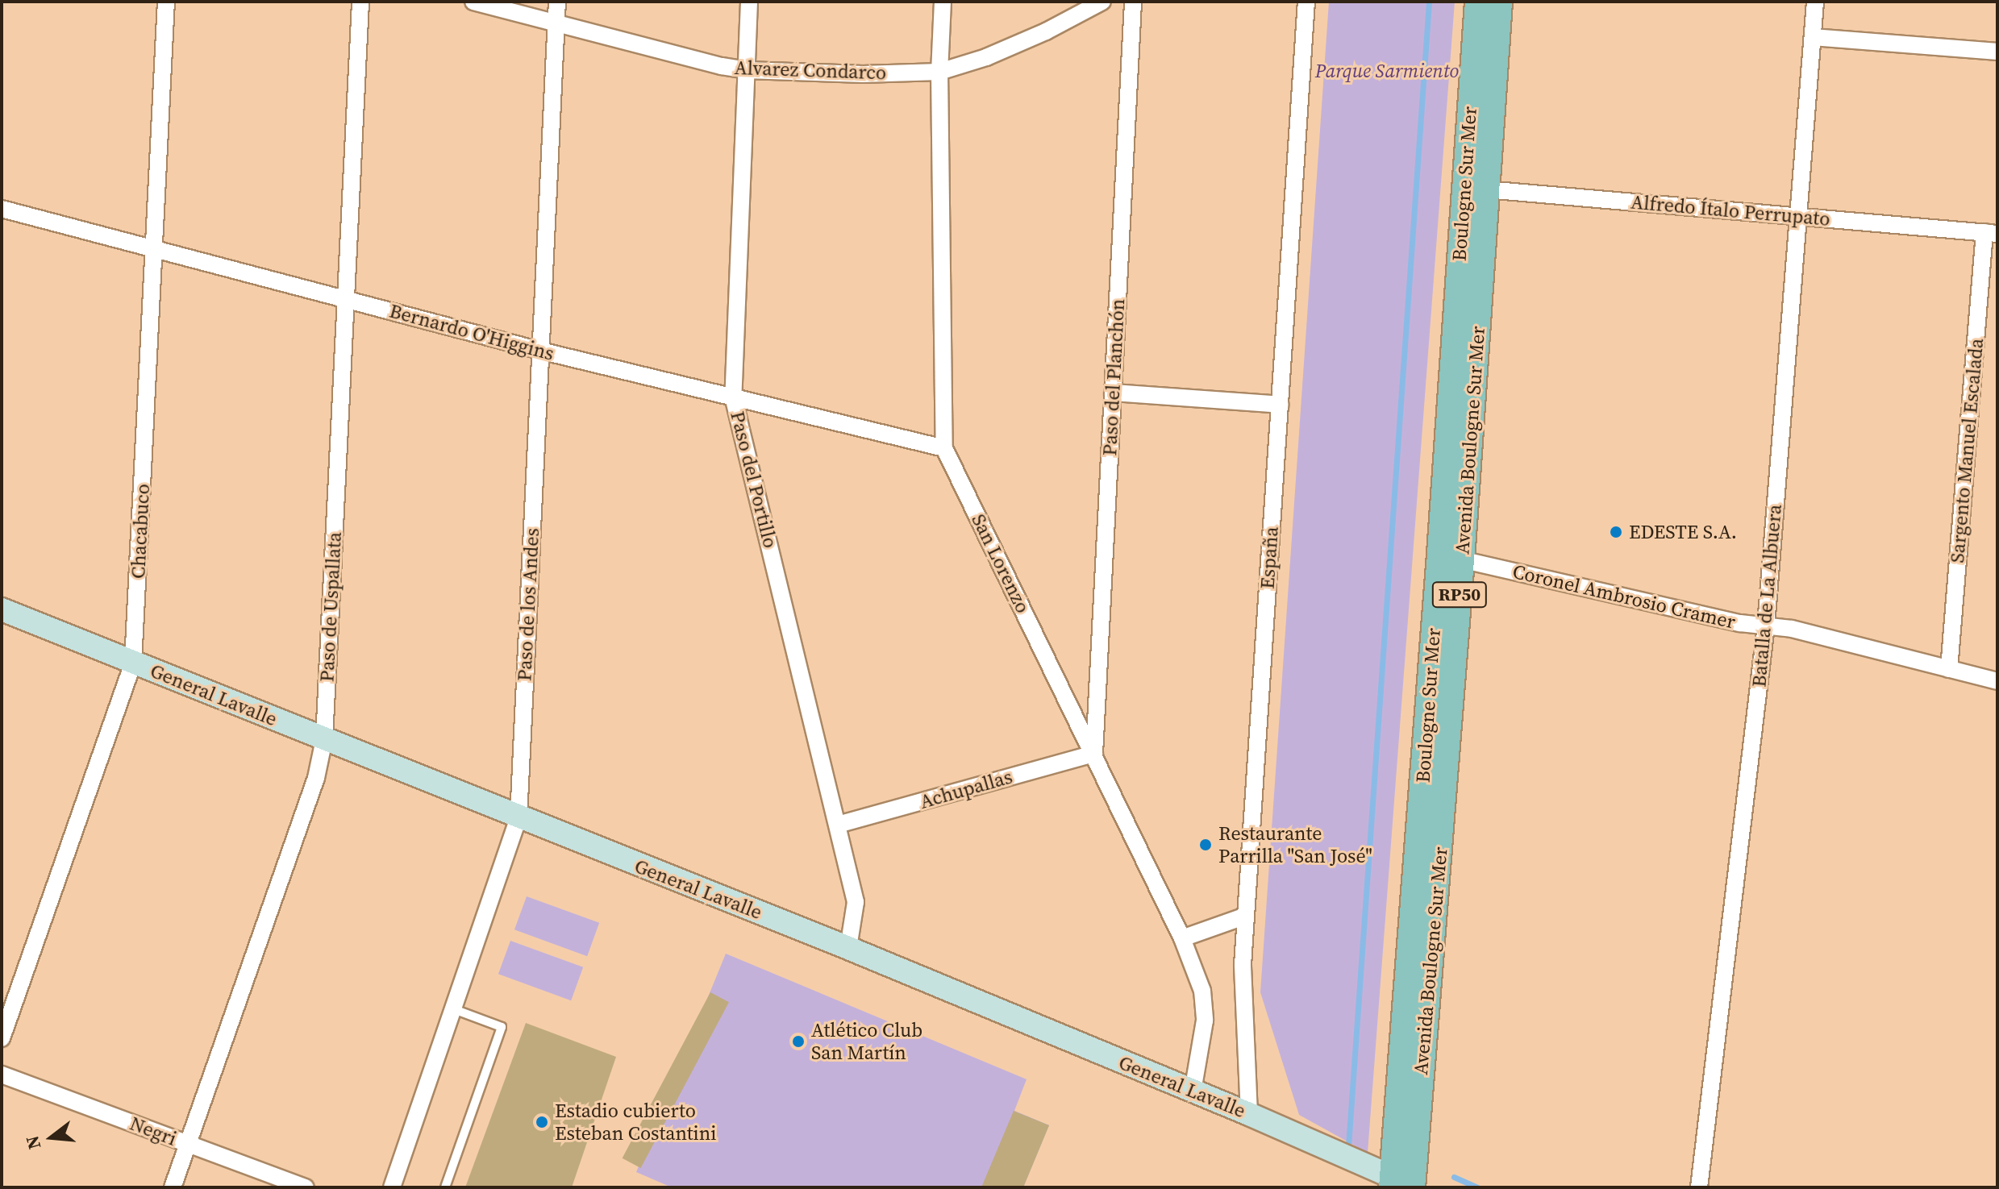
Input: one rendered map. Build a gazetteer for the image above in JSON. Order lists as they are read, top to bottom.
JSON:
{
  "streets": {
    "main road": [
      "Boulogne Sur Mer",
      "Avenida Boulogne Sur Mer",
      "RP50",
      "General Lavalle"
    ],
    "street": [
      "Alvarez Condarco",
      "Alfredo Ítalo Perrupato",
      "Bernardo O'Higgins",
      "Paso del Planchón",
      "Sargento Manuel Escalada",
      "Paso del Portillo",
      "Chacabuco",
      "España",
      "San Lorenzo",
      "Batalla de La Albuera",
      "Coronel Ambrosio Cramer",
      "Paso de los Andes",
      "Paso de Uspallata",
      "Achupallas",
      "Negri"
    ]
  },
  "crossings": [
    ["Alvarez Condarco", "Paso del Portillo"],
    ["Alvarez Condarco", "San Lorenzo"],
    ["Alvarez Condarco", "Paso de los Andes"],
    ["Boulogne Sur Mer", "Alfredo Ítalo Perrupato"],
    ["Boulogne Sur Mer", "Avenida Boulogne Sur Mer"],
    ["Boulogne Sur Mer", "Coronel Ambrosio Cramer"],
    ["Boulogne Sur Mer", "General Lavalle"],
    ["Alfredo Ítalo Perrupato", "Avenida Boulogne Sur Mer"],
    ["Alfredo Ítalo Perrupato", "Sargento Manuel Escalada"],
    ["Alfredo Ítalo Perrupato", "Batalla de La Albuera"],
    ["Bernardo O'Higgins", "Paso del Portillo"],
    ["Bernardo O'Higgins", "Chacabuco"],
    ["Bernardo O'Higgins", "San Lorenzo"],
    ["Bernardo O'Higgins", "Paso de los Andes"],
    ["Bernardo O'Higgins", "Paso de Uspallata"],
    ["Paso del Planchón", "San Lorenzo"],
    ["Paso del Planchón", "Achupallas"],
    ["Avenida Boulogne Sur Mer", "Coronel Ambrosio Cramer"],
    ["Sargento Manuel Escalada", "Coronel Ambrosio Cramer"],
    ["Paso del Portillo", "General Lavalle"],
    ["Paso del Portillo", "Achupallas"],
    ["Chacabuco", "General Lavalle"],
    ["España", "General Lavalle"],
    ["San Lorenzo", "General Lavalle"],
    ["San Lorenzo", "Achupallas"],
    ["Batalla de La Albuera", "Coronel Ambrosio Cramer"],
    ["Paso de los Andes", "General Lavalle"],
    ["Paso de Uspallata", "General Lavalle"],
    ["Paso de Uspallata", "Negri"]
  ],
  "parks": ["Parque Sarmiento"],
  "places": [
    "EDESTE S.A.",
    "Restaurante Parrilla \"San José\"",
    "Atlético Club San Martín",
    "Estadio cubierto Esteban Costantini"
  ],
  "north": "left"
}
